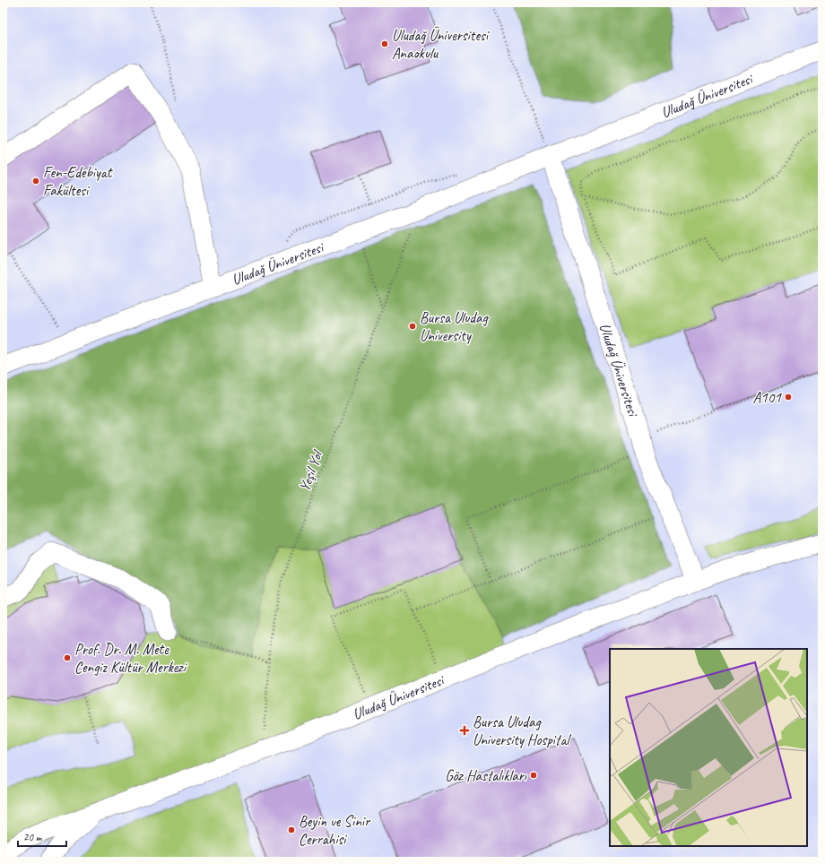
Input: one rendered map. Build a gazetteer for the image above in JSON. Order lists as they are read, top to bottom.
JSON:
{
  "streets": {
    "street": ["Uludağ Üniversitesi"],
    "path": ["Yeşil Yol"]
  },
  "crossings": [
    ["Uludağ Üniversitesi", "Yeşil Yol"]
  ],
  "places": {
    "other": [
      "Uludağ Üniversitesi Anaokulu",
      "Fen-Edebiyat Fakültesi",
      "Bursa Uludag University",
      "A101",
      "Prof. Dr. M. Mete Cengiz Kültür Merkezi",
      "Göz Hastalıkları",
      "Beyin ve Sinir Cerrahisi"
    ],
    "health": ["Bursa Uludag University Hospital"]
  },
  "scale_bar": "20 m"
}
